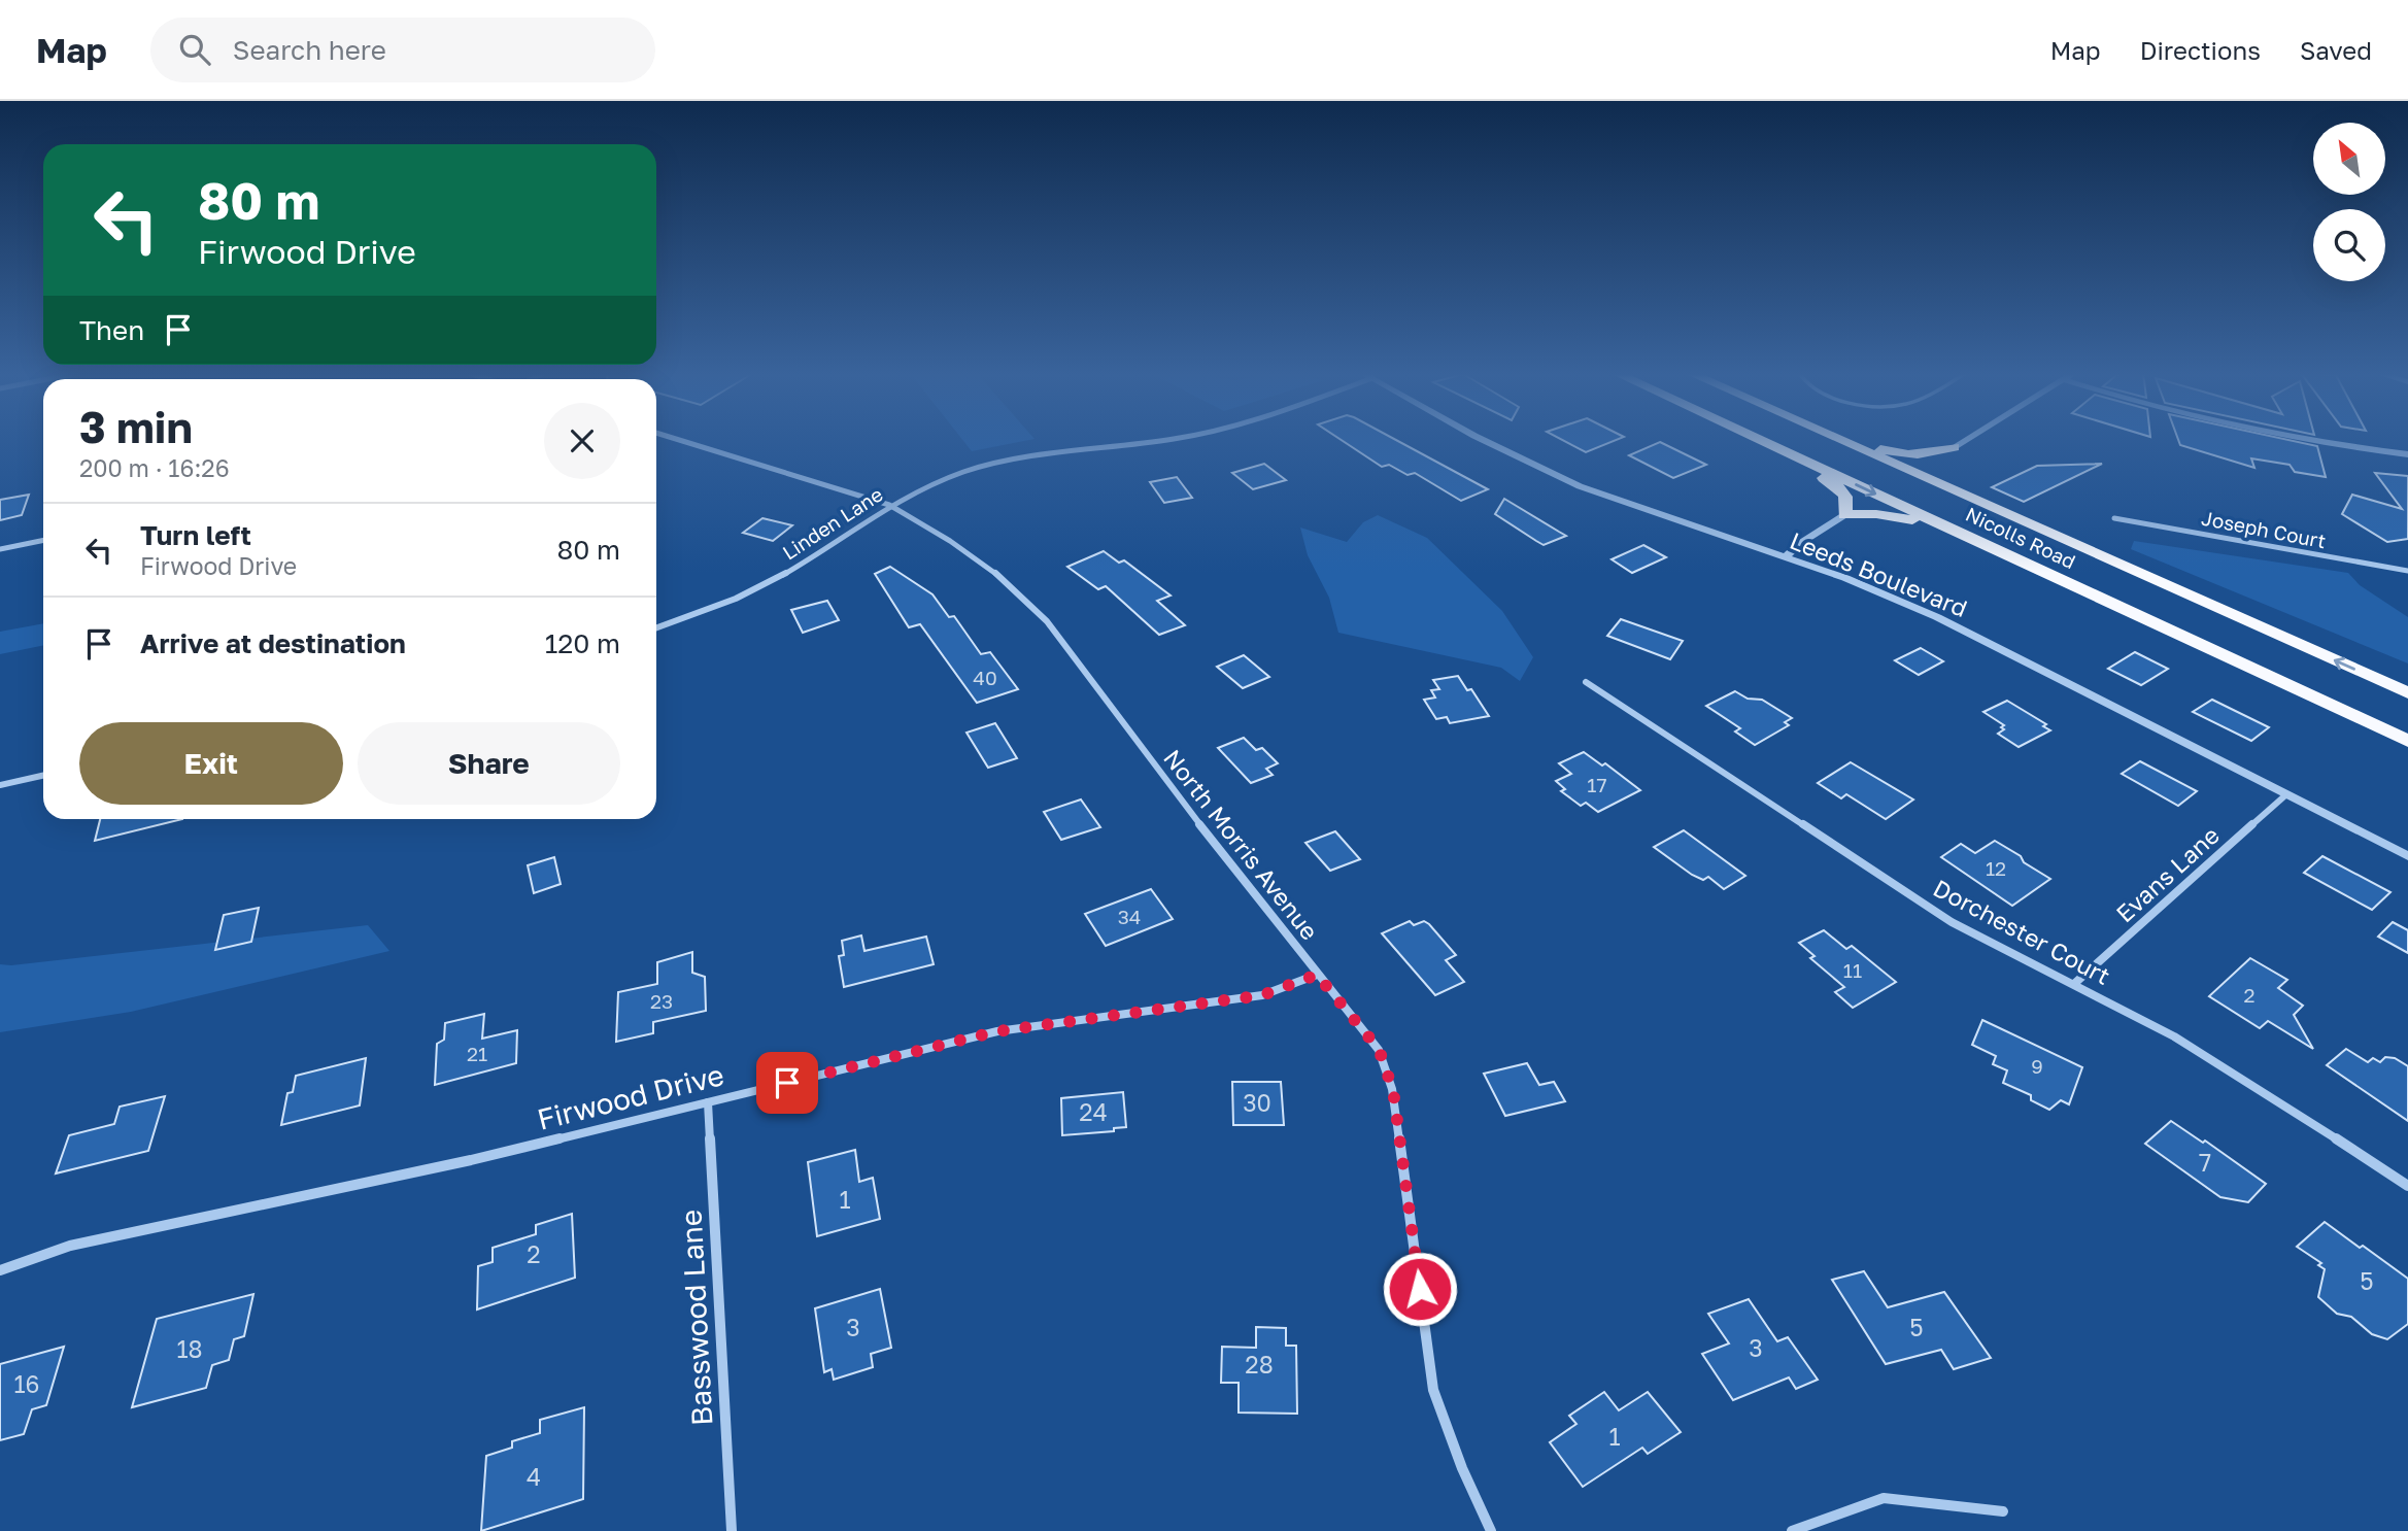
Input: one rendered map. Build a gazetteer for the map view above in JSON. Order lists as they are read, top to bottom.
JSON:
{
  "streets": {
    "highway": ["Nicolls Road"],
    "street": [
      "Linden Lane",
      "Joseph Court",
      "Leeds Boulevard",
      "North Morris Avenue",
      "Evans Lane",
      "Dorchester Court",
      "Firwood Drive",
      "Basswood Lane"
    ]
  },
  "crossings": [
    ["Linden Lane", "North Morris Avenue"],
    ["Leeds Boulevard", "Evans Lane"],
    ["North Morris Avenue", "Firwood Drive"],
    ["Evans Lane", "Dorchester Court"],
    ["Firwood Drive", "Basswood Lane"]
  ],
  "house_numbers": [
    "40",
    "17",
    "12",
    "34",
    "11",
    "2",
    "23",
    "21",
    "9",
    "30",
    "24",
    "7",
    "1",
    "2",
    "5",
    "3",
    "5",
    "3",
    "18",
    "28",
    "16",
    "1",
    "4"
  ],
  "north": "top left",
  "page": {
    "header": "Map",
    "search": "Search here",
    "nav": ["Map", "Directions", "Saved"],
    "turn": ["80 m", "Firwood Drive"],
    "then": "Then",
    "heading": ["3 min", "200 m · 16:26"],
    "list": [
      {
        "name": "Turn left",
        "note": "Firwood Drive",
        "value": "80 m"
      },
      {
        "name": "Arrive at destination",
        "value": "120 m"
      }
    ],
    "buttons": ["Exit", "Share"]
  }
}
